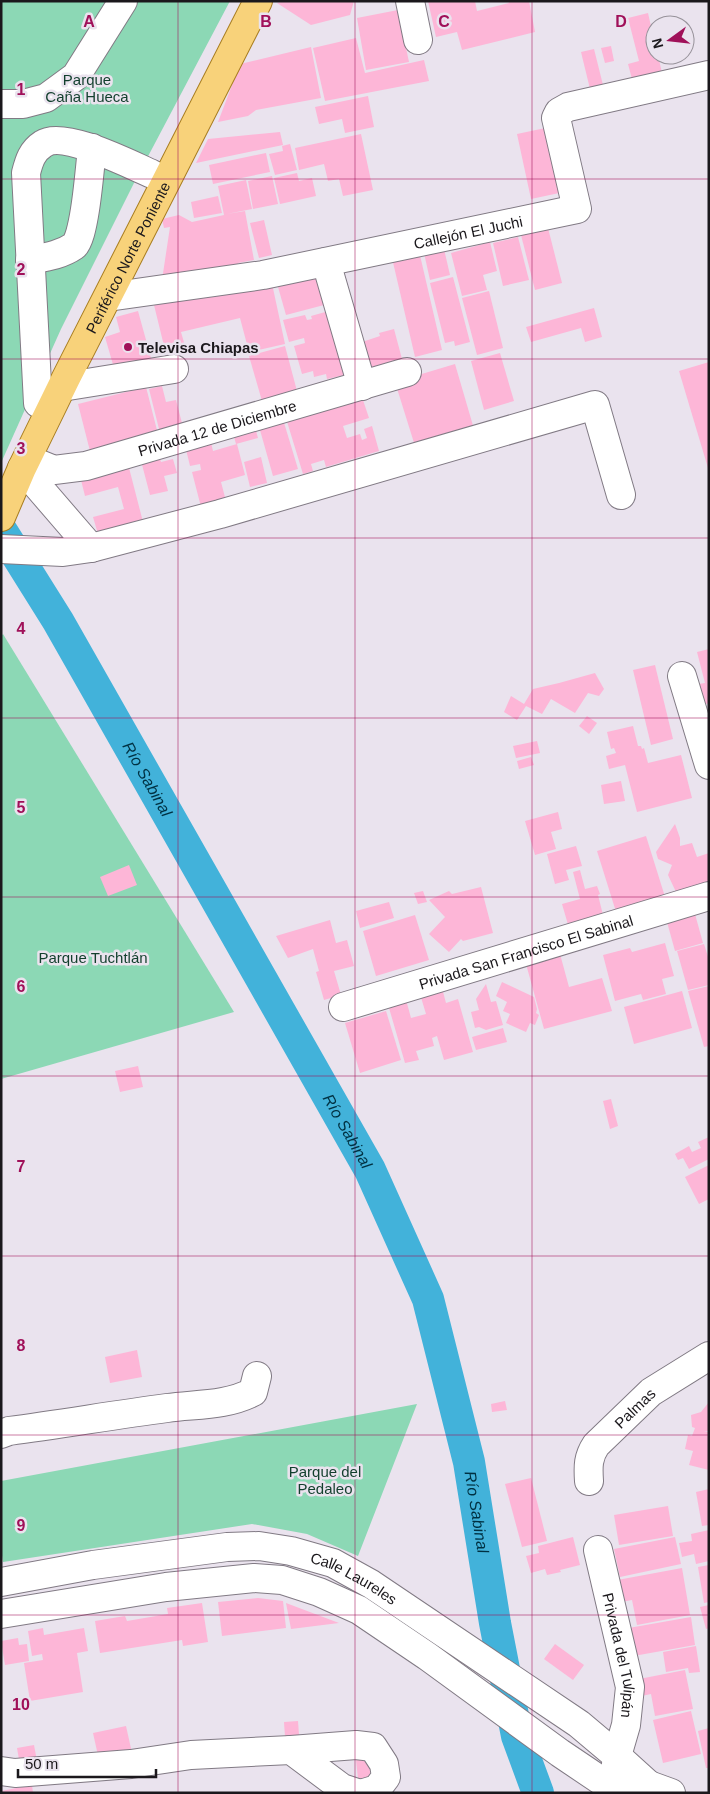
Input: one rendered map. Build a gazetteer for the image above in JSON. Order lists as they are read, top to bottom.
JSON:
{
  "streets": {
    "main road": ["Periférico Norte Poniente"],
    "street": [
      "Callejón El Juchi",
      "Privada 12 de Diciembre",
      "Privada San Francisco El Sabinal",
      "Palmas",
      "Calle Laureles",
      "Privada del Tulipán"
    ]
  },
  "crossings": [
    ["Callejón El Juchi", "Periférico Norte Poniente"],
    ["Periférico Norte Poniente", "Privada 12 de Diciembre"],
    ["Calle Laureles", "Privada del Tulipán"]
  ],
  "water": ["Río Sabinal"],
  "parks": ["Parque Caña Hueca", "Parque Tuchtlán", "Parque del Pedaleo"],
  "places": ["Televisa Chiapas"],
  "scale_bar": "50 m",
  "north": "left",
  "grid": {
    "columns": [
      "A",
      "B",
      "C",
      "D"
    ],
    "rows": [
      "1",
      "2",
      "3",
      "4",
      "5",
      "6",
      "7",
      "8",
      "9",
      "10"
    ]
  }
}
